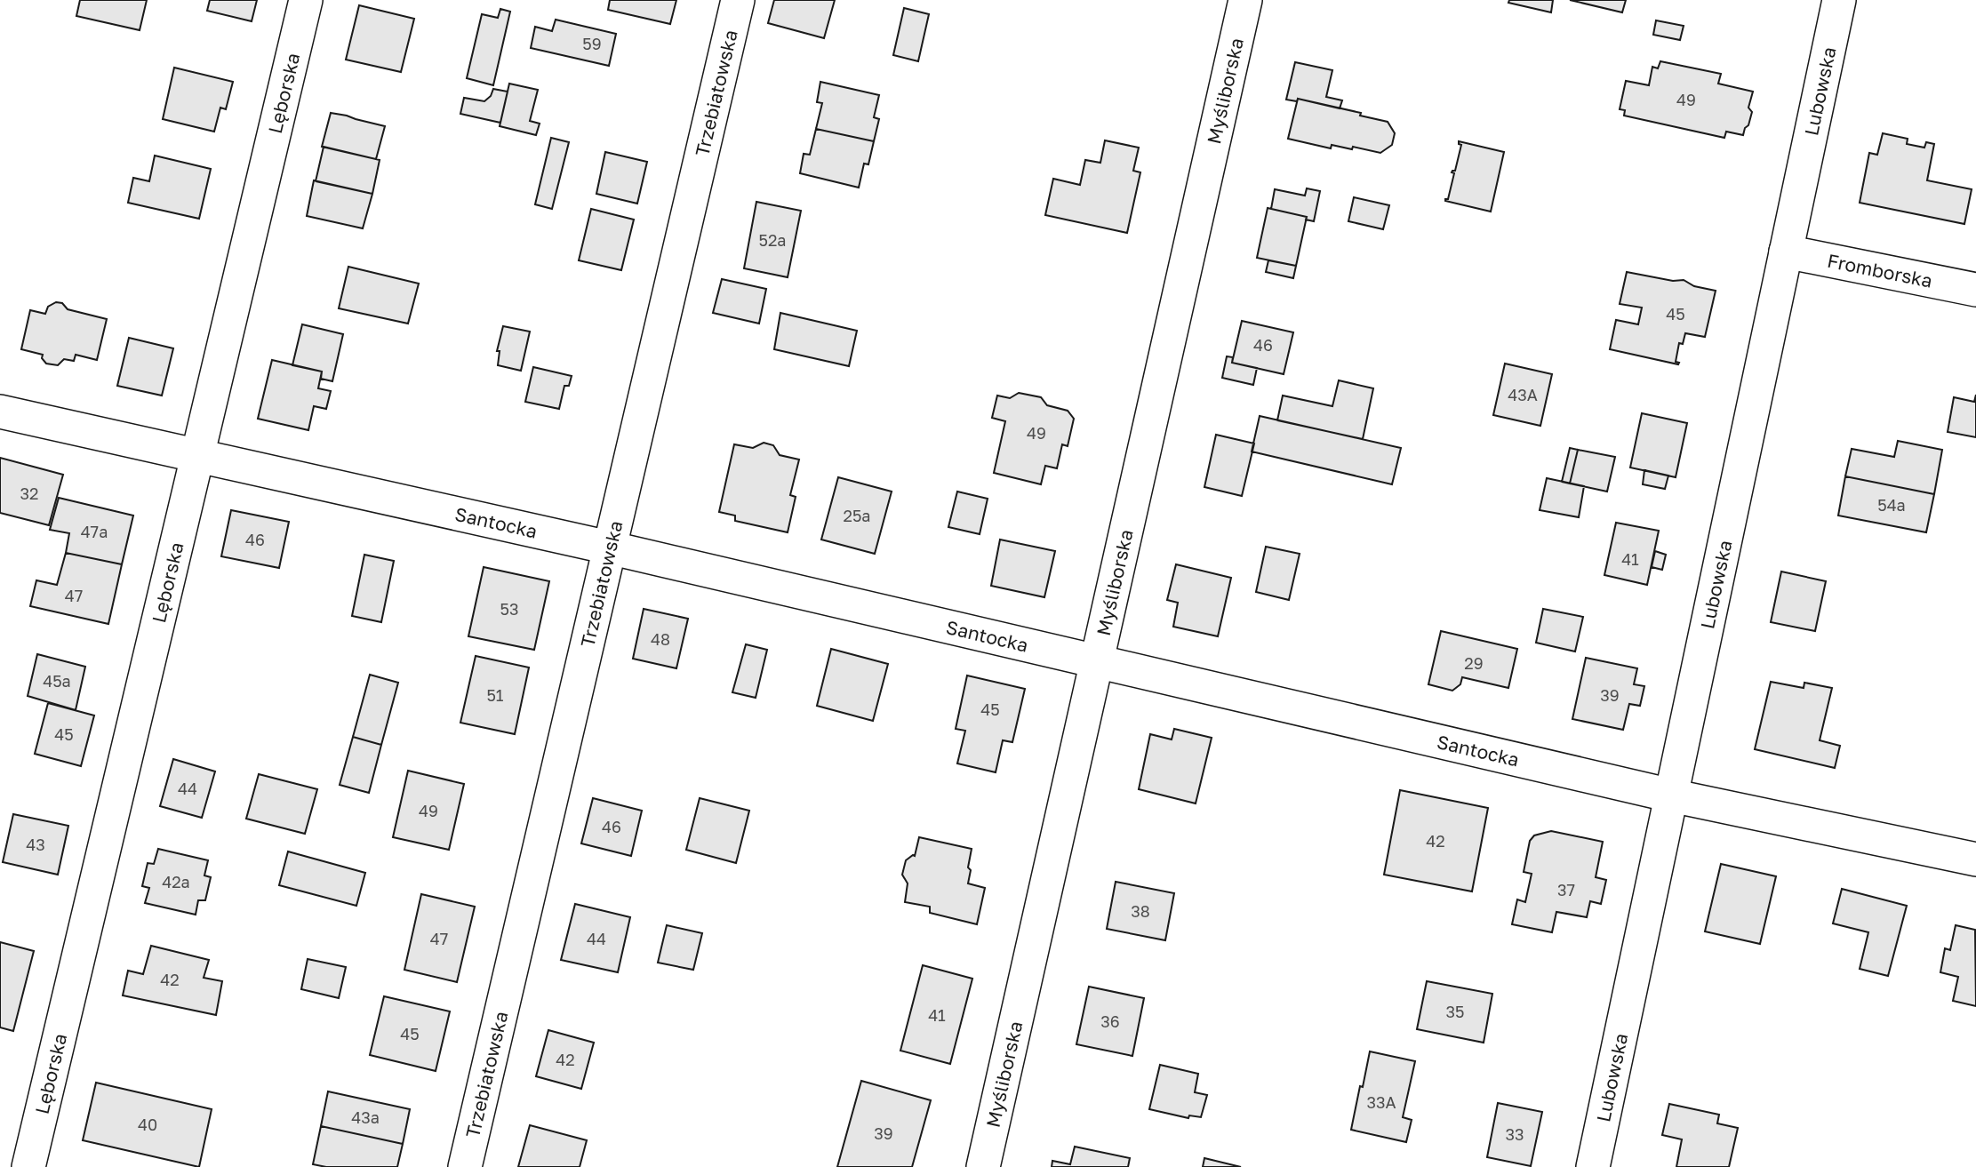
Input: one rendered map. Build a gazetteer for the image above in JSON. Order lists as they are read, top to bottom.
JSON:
{
  "streets": {
    "street": [
      "Lubowska",
      "Myśliborska",
      "Trzebiatowska",
      "Lęborska",
      "Fromborska",
      "Santocka"
    ]
  },
  "crossings": [
    ["Lubowska", "Fromborska"],
    ["Lubowska", "Santocka"],
    ["Myśliborska", "Santocka"],
    ["Trzebiatowska", "Santocka"],
    ["Lęborska", "Santocka"]
  ],
  "house_numbers": [
    "59",
    "49",
    "52a",
    "45",
    "46",
    "43A",
    "49",
    "32",
    "54a",
    "25a",
    "47a",
    "46",
    "41",
    "47",
    "53",
    "48",
    "29",
    "45a",
    "51",
    "39",
    "45",
    "45",
    "44",
    "49",
    "46",
    "42",
    "43",
    "42a",
    "37",
    "38",
    "47",
    "44",
    "42",
    "35",
    "41",
    "36",
    "45",
    "42",
    "33A",
    "43a",
    "40",
    "39",
    "33"
  ]
}
